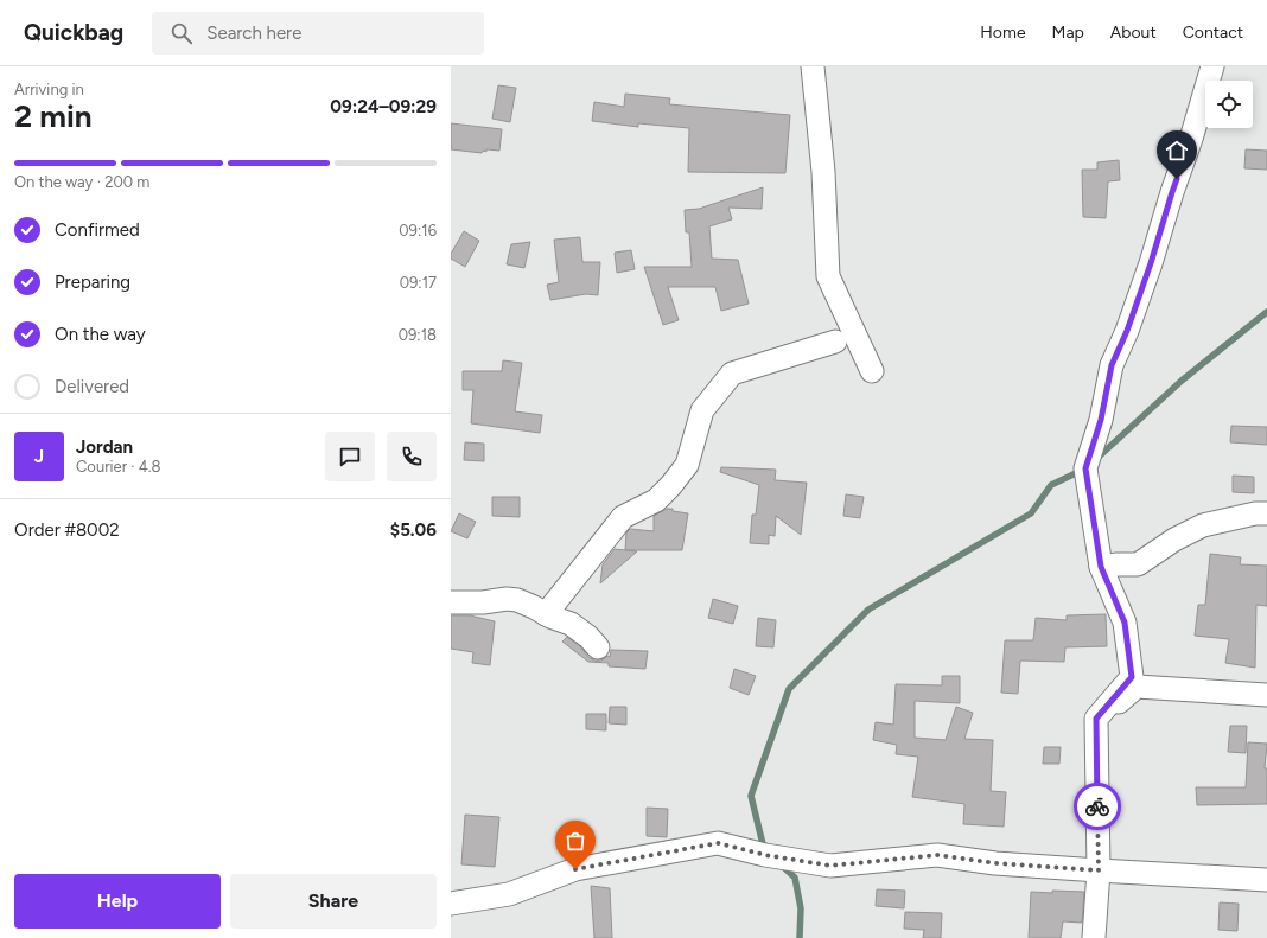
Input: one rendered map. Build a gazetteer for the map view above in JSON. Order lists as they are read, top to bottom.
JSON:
{
  "page": {
    "header": "Quickbag",
    "search": "Search here",
    "nav": [
      "Home",
      "Map",
      "About",
      "Contact"
    ],
    "heading": ["2 min", "Arriving in", "09:24–09:29"],
    "panel": [
      "Jordan",
      "Courier · 4.8",
      "Order #8002",
      "$5.06"
    ],
    "bar": "On the way · 200 m",
    "list": [
      ["Confirmed", "09:16"],
      ["Preparing", "09:17"],
      ["On the way", "09:18"],
      "Delivered"
    ],
    "round": "J",
    "buttons": ["Help", "Share"]
  }
}
